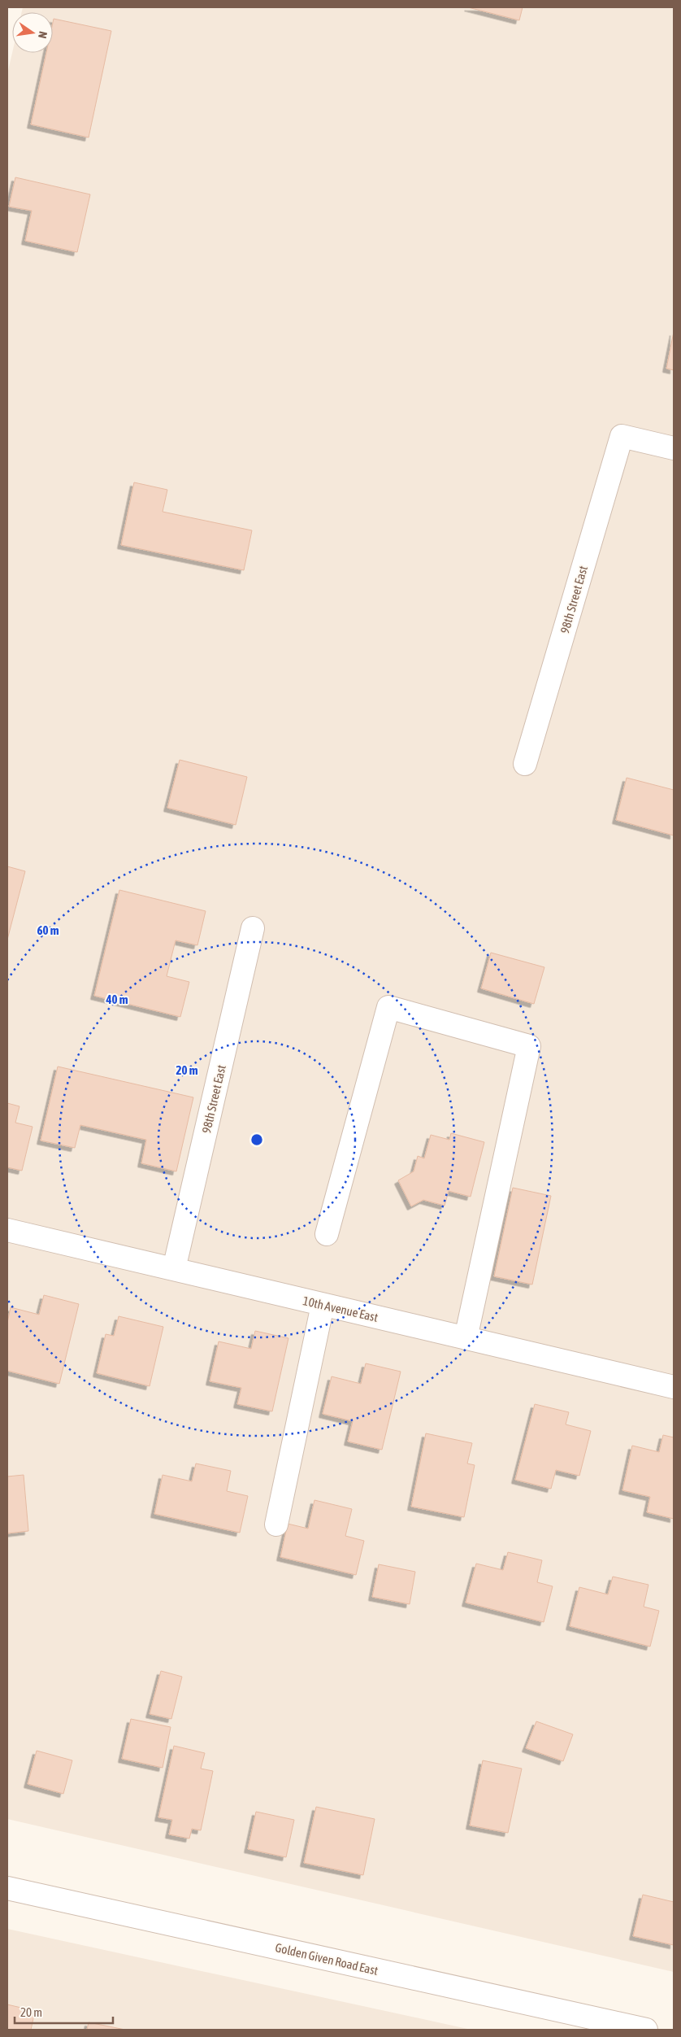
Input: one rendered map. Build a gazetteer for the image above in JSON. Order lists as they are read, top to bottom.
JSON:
{
  "streets": {
    "street": ["98th Street East", "10th Avenue East", "Golden Given Road East"]
  },
  "crossings": [
    ["98th Street East", "10th Avenue East"]
  ],
  "scale_bar": "20 m",
  "north": "right",
  "rings": ["60 m", "40 m", "20 m"]
}
